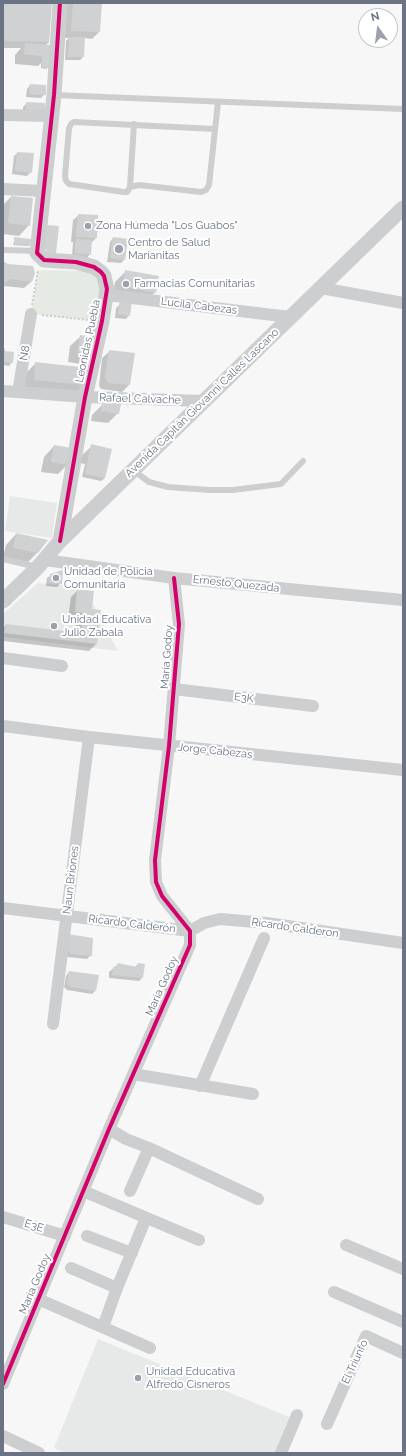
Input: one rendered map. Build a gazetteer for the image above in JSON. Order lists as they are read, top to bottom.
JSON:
{
  "streets": {
    "street": [
      "Lucila Cabezas",
      "Leonidas Puebla",
      "N8",
      "Rafael Calvache",
      "Avenida Capitán Giovanni Calles Lascano",
      "Ernesto Quezada",
      "Maria Godoy",
      "E3K",
      "Jorge Cabezas",
      "Naun Briones",
      "Ricardo Calderón",
      "Ricardo Calderon",
      "E3E",
      "El Triunfo"
    ]
  },
  "crossings": [
    ["Lucila Cabezas", "Leonidas Puebla"],
    ["Lucila Cabezas", "Avenida Capitán Giovanni Calles Lascano"],
    ["Leonidas Puebla", "Rafael Calvache"],
    ["Leonidas Puebla", "Avenida Capitán Giovanni Calles Lascano"],
    ["N8", "Rafael Calvache"],
    ["Rafael Calvache", "Avenida Capitán Giovanni Calles Lascano"],
    ["Avenida Capitán Giovanni Calles Lascano", "Ernesto Quezada"],
    ["Ernesto Quezada", "Maria Godoy"],
    ["Maria Godoy", "E3K"],
    ["Maria Godoy", "Jorge Cabezas"],
    ["Maria Godoy", "Ricardo Calderón"],
    ["Maria Godoy", "Ricardo Calderon"],
    ["Maria Godoy", "E3E"],
    ["Jorge Cabezas", "Naun Briones"],
    ["Naun Briones", "Ricardo Calderón"],
    ["Ricardo Calderón", "Ricardo Calderon"]
  ],
  "places": [
    "Zona Húmeda \"Los Guabos\"",
    "Centro de Salud Marianitas",
    "Farmacias Comunitarias",
    "Unidad de Policia Comunitaria",
    "Unidad Educativa Julio Zabala",
    "Unidad Educativa Alfredo Cisneros"
  ],
  "north": "top"
}
